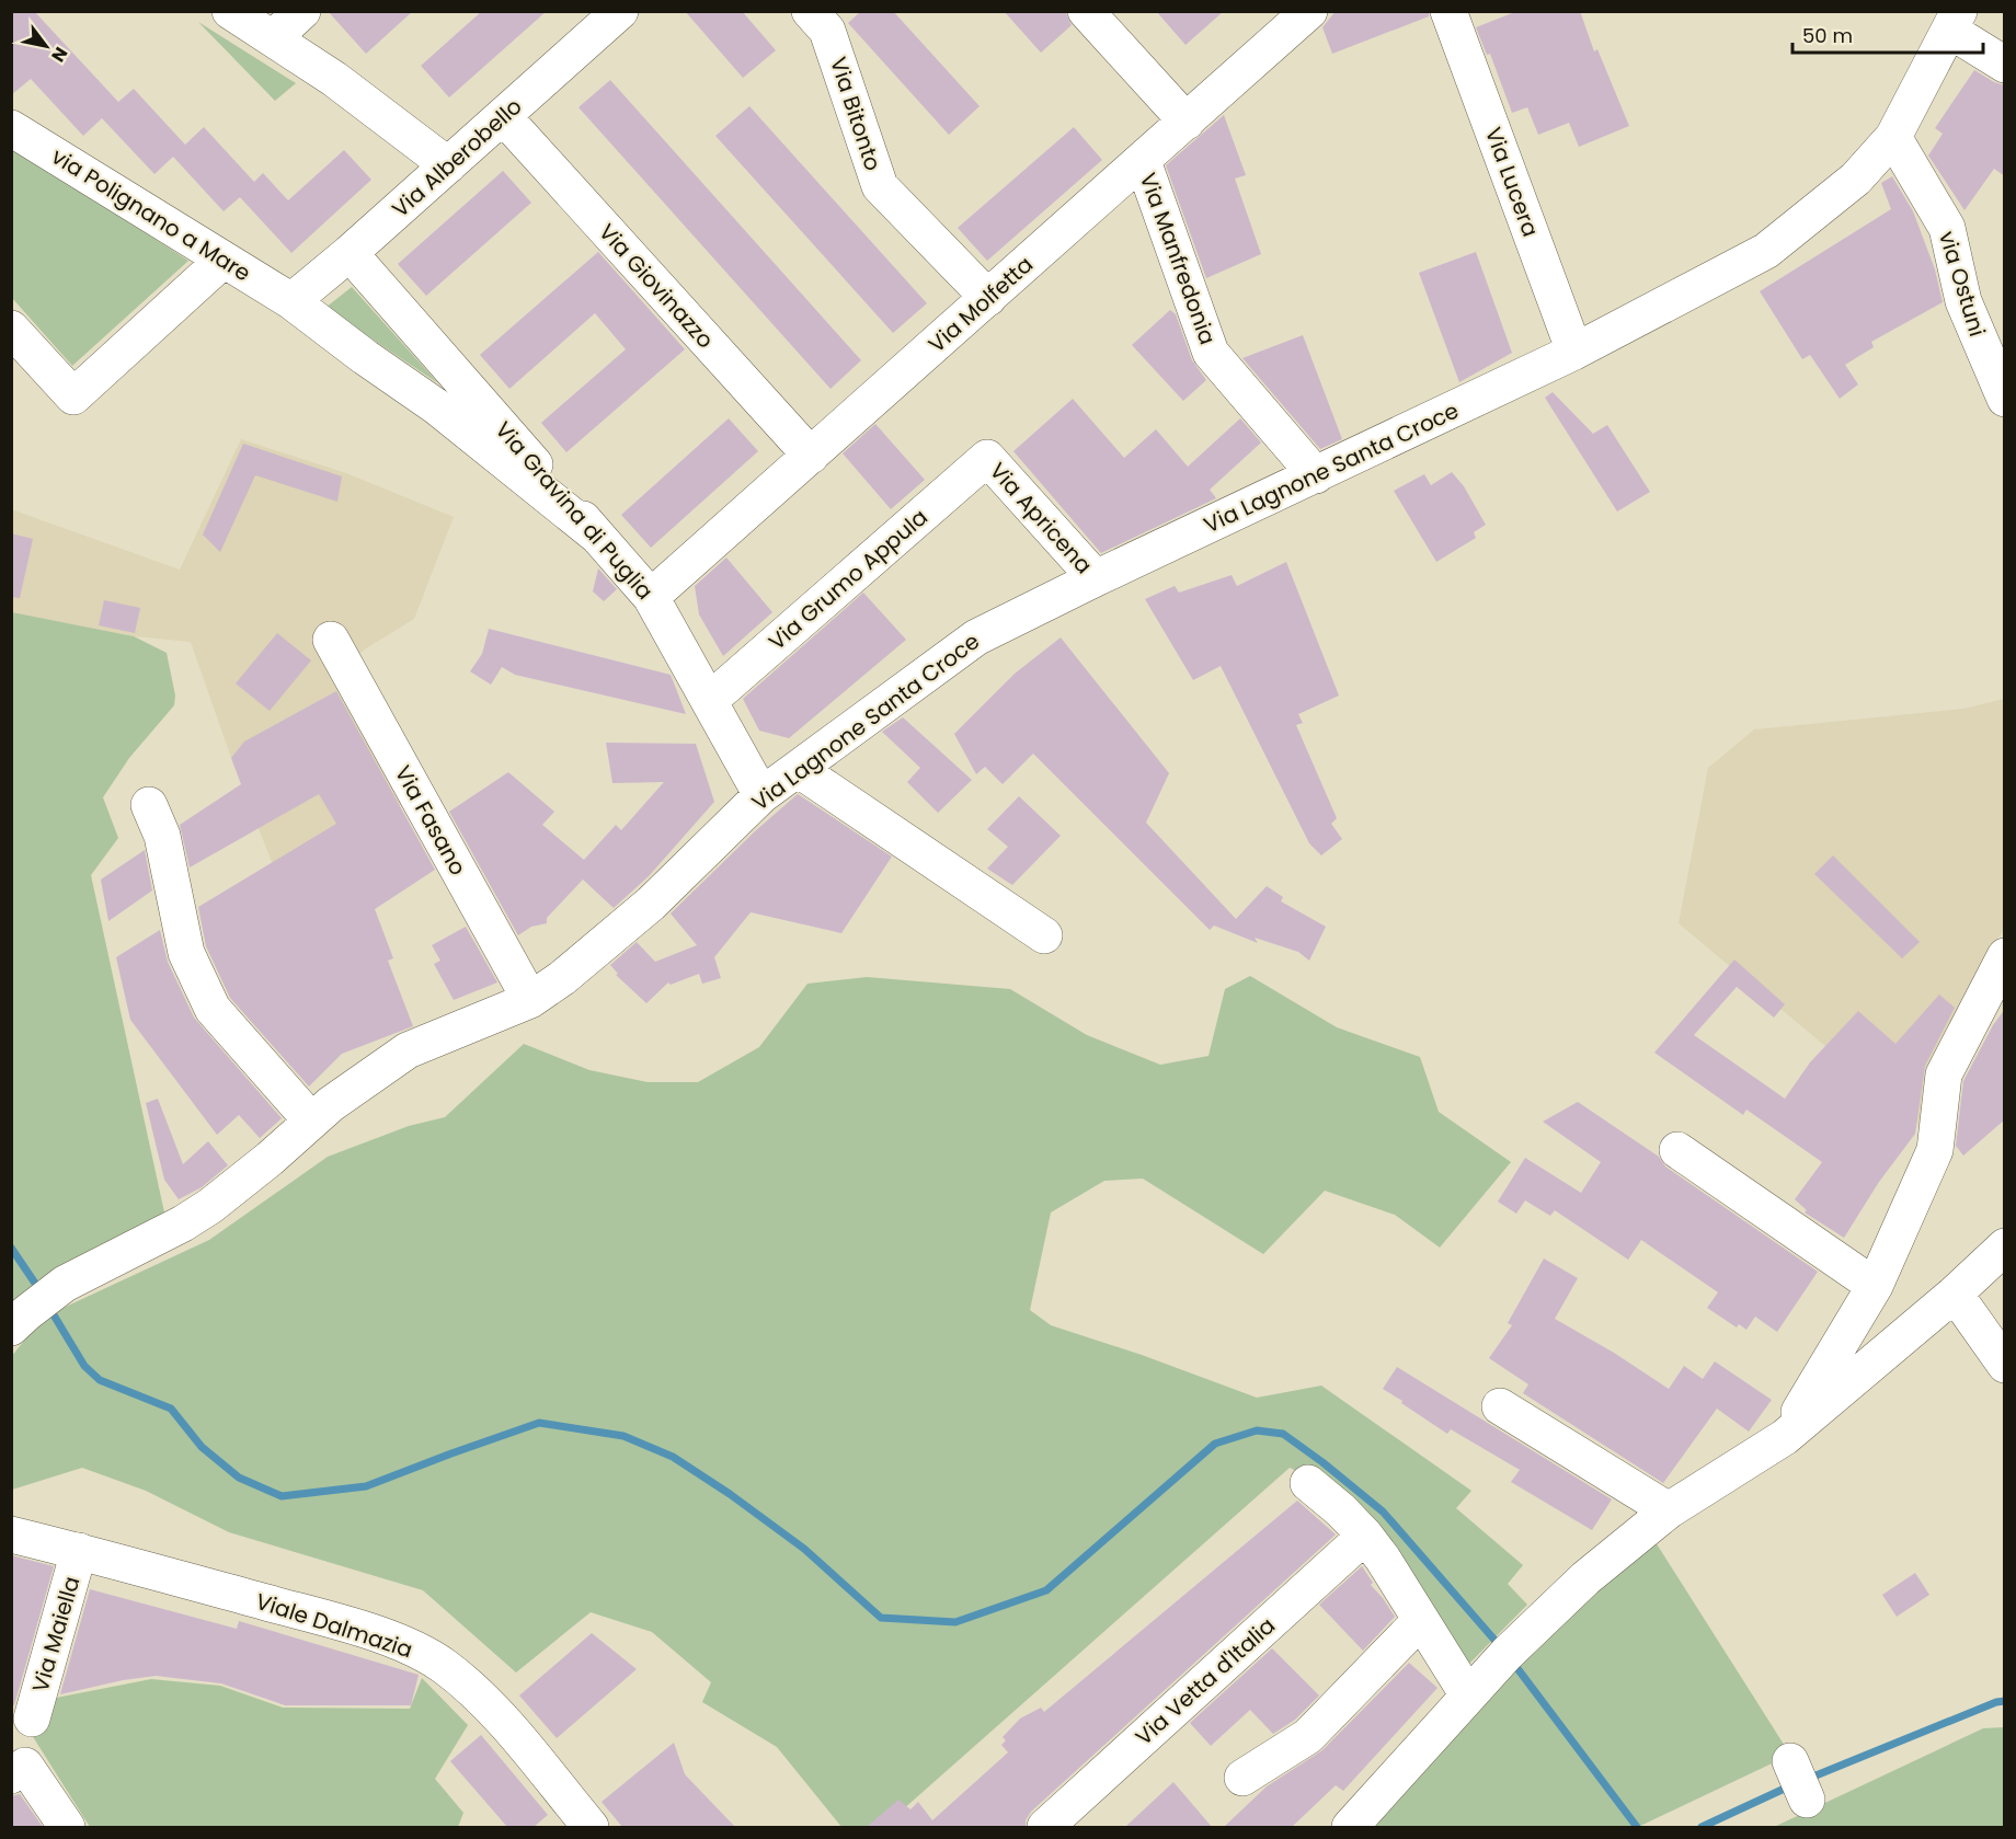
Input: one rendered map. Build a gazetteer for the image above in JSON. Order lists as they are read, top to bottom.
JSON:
{
  "streets": {
    "street": [
      "Via Bitonto",
      "Via Alberobello",
      "Via Lucera",
      "via Polignano a Mare",
      "Via Manfredonia",
      "via Ostuni",
      "Via Giovinazzo",
      "Via Molfetta",
      "Via Lagnone Santa Croce",
      "Via Gravina di Puglia",
      "Via Apricena",
      "Via Grumo Appula",
      "Via Fasano",
      "Viale Dalmazia",
      "Via Maiella",
      "Via Vetta d'Italia"
    ]
  },
  "crossings": [
    ["Via Bitonto", "Via Molfetta"],
    ["Via Alberobello", "via Polignano a Mare"],
    ["Via Alberobello", "Via Giovinazzo"],
    ["Via Alberobello", "Via Gravina di Puglia"],
    ["Via Lucera", "Via Lagnone Santa Croce"],
    ["via Polignano a Mare", "Via Gravina di Puglia"],
    ["Via Manfredonia", "Via Molfetta"],
    ["Via Manfredonia", "Via Lagnone Santa Croce"],
    ["via Ostuni", "Via Lagnone Santa Croce"],
    ["Via Giovinazzo", "Via Molfetta"],
    ["Via Molfetta", "Via Gravina di Puglia"],
    ["Via Lagnone Santa Croce", "Via Gravina di Puglia"],
    ["Via Lagnone Santa Croce", "Via Apricena"],
    ["Via Lagnone Santa Croce", "Via Fasano"],
    ["Via Gravina di Puglia", "Via Grumo Appula"],
    ["Via Apricena", "Via Grumo Appula"],
    ["Viale Dalmazia", "Via Maiella"]
  ],
  "scale_bar": "50 m",
  "north": "bottom right"
}
